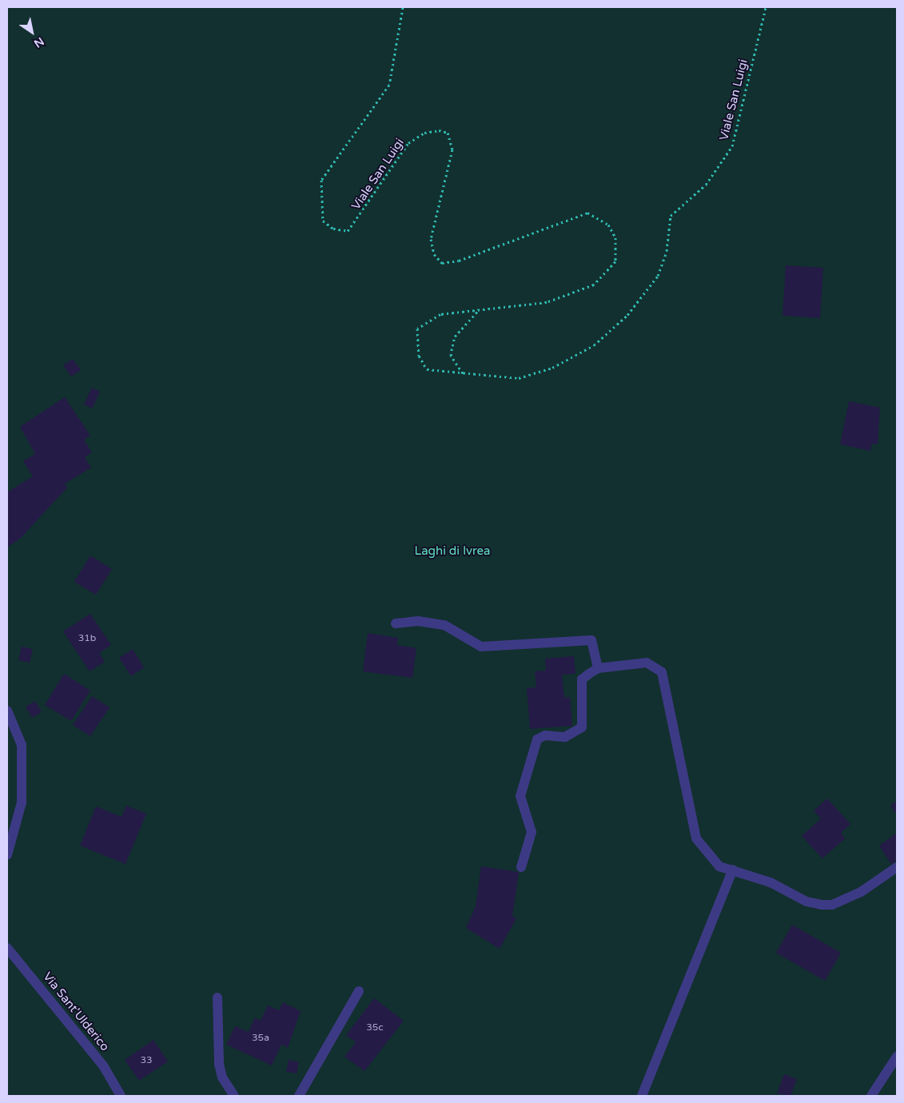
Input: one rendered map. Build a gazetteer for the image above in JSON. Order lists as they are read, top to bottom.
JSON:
{
  "streets": {
    "street": ["Via Sant'Ulderico"],
    "path": ["Viale San Luigi"]
  },
  "parks": ["Laghi di Ivrea"],
  "house_numbers": [
    "31b",
    "35c",
    "35a",
    "33"
  ],
  "north": "bottom right"
}
